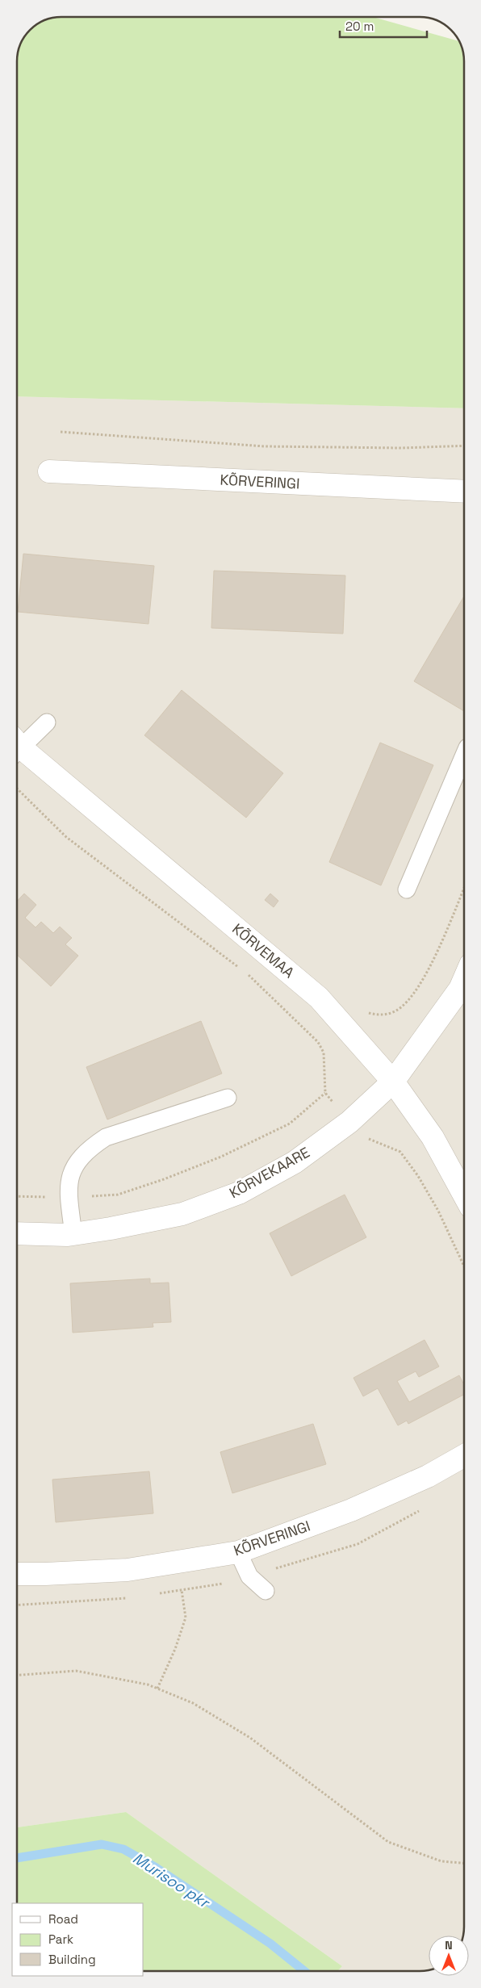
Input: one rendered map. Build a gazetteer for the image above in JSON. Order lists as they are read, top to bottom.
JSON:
{
  "streets": {
    "street": ["KÕRVERINGI", "KÕRVEMAA", "KÕRVEKAARE"]
  },
  "crossings": [
    ["KÕRVEMAA", "KÕRVEKAARE"]
  ],
  "water": ["Murisoo pkr"],
  "legend": ["Road", "Park", "Building"],
  "scale_bar": "20 m",
  "north": "top"
}
